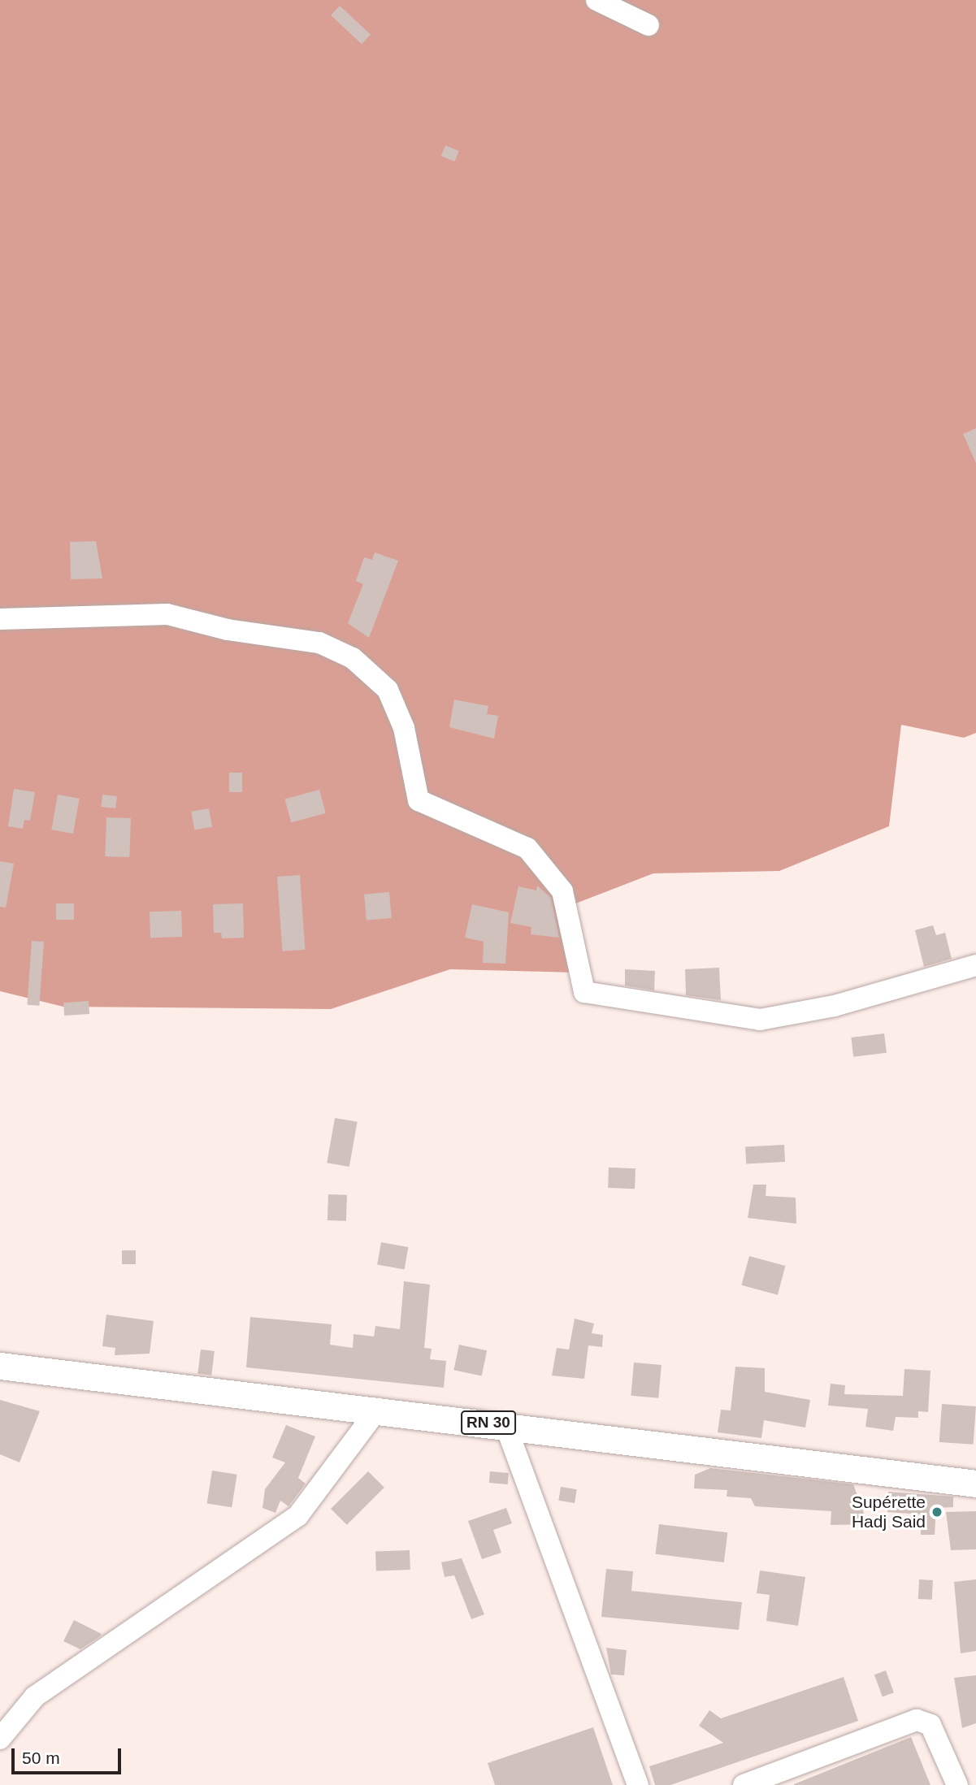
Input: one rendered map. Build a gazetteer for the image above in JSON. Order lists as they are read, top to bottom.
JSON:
{
  "streets": {
    "main road": ["RN 30"]
  },
  "places": ["Supérette Hadj Said"],
  "scale_bar": "50 m"
}
